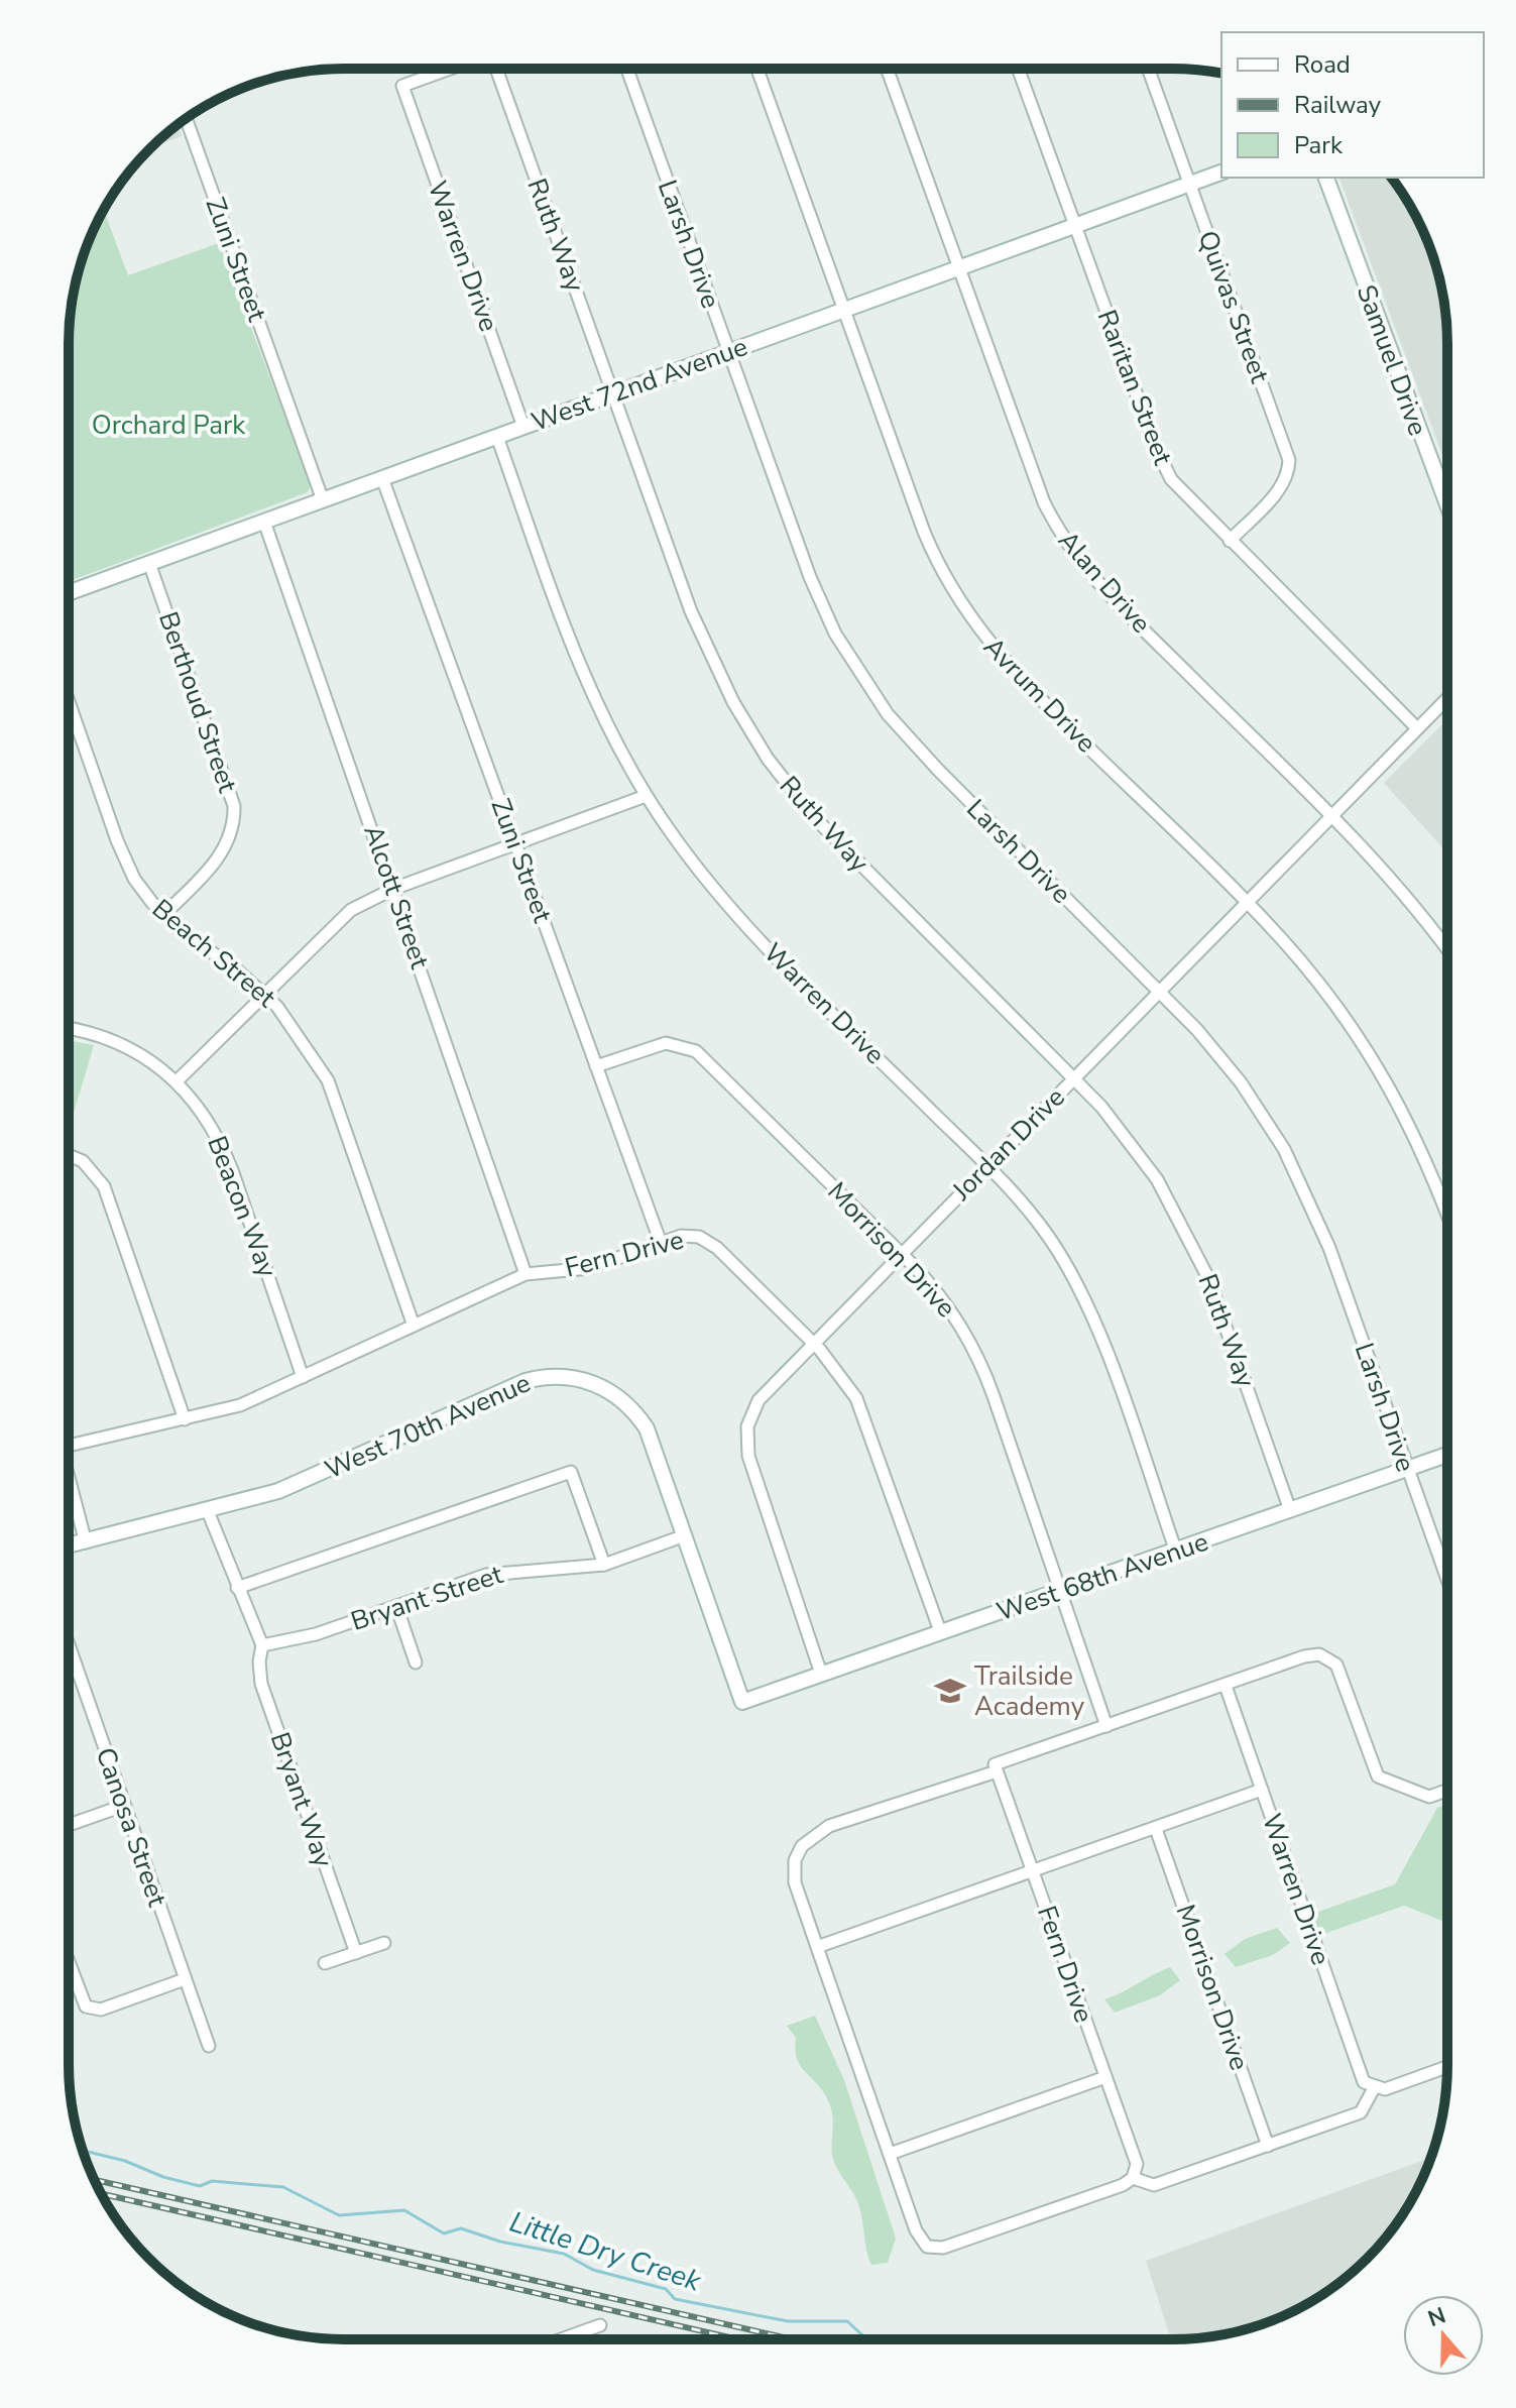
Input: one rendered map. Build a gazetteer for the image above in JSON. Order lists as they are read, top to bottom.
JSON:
{
  "streets": {
    "street": [
      "Ruth Way",
      "Larsh Drive",
      "Warren Drive",
      "Zuni Street",
      "Quivas Street",
      "Samuel Drive",
      "West 72nd Avenue",
      "Raritan Street",
      "Alan Drive",
      "Avrum Drive",
      "Berthoud Street",
      "Alcott Street",
      "Beach Street",
      "Jordan Drive",
      "Beacon Way",
      "Morrison Drive",
      "Fern Drive",
      "West 70th Avenue",
      "West 68th Avenue",
      "Bryant Street",
      "Bryant Way",
      "Canosa Street"
    ]
  },
  "crossings": [
    ["Ruth Way", "West 72nd Avenue"],
    ["Ruth Way", "Jordan Drive"],
    ["Ruth Way", "West 68th Avenue"],
    ["Larsh Drive", "West 72nd Avenue"],
    ["Larsh Drive", "Jordan Drive"],
    ["Larsh Drive", "West 68th Avenue"],
    ["Warren Drive", "West 72nd Avenue"],
    ["Warren Drive", "Jordan Drive"],
    ["Warren Drive", "West 68th Avenue"],
    ["Zuni Street", "West 72nd Avenue"],
    ["Zuni Street", "Morrison Drive"],
    ["Zuni Street", "Fern Drive"],
    ["Quivas Street", "West 72nd Avenue"],
    ["Quivas Street", "Raritan Street"],
    ["West 72nd Avenue", "Raritan Street"],
    ["West 72nd Avenue", "Alan Drive"],
    ["West 72nd Avenue", "Avrum Drive"],
    ["West 72nd Avenue", "Berthoud Street"],
    ["West 72nd Avenue", "Alcott Street"],
    ["Raritan Street", "Jordan Drive"],
    ["Alan Drive", "Jordan Drive"],
    ["Avrum Drive", "Jordan Drive"],
    ["Berthoud Street", "Beach Street"],
    ["Alcott Street", "Fern Drive"],
    ["Beach Street", "Fern Drive"],
    ["Jordan Drive", "Morrison Drive"],
    ["Jordan Drive", "Fern Drive"],
    ["Jordan Drive", "West 68th Avenue"],
    ["Beacon Way", "Fern Drive"],
    ["Morrison Drive", "West 68th Avenue"],
    ["Fern Drive", "West 68th Avenue"],
    ["West 70th Avenue", "West 68th Avenue"],
    ["West 70th Avenue", "Bryant Street"],
    ["Bryant Street", "Bryant Way"]
  ],
  "water": ["Little Dry Creek"],
  "parks": ["Orchard Park"],
  "places": {
    "school or university": ["Trailside Academy"]
  },
  "legend": ["Road", "Railway", "Park"],
  "north": "top"
}
